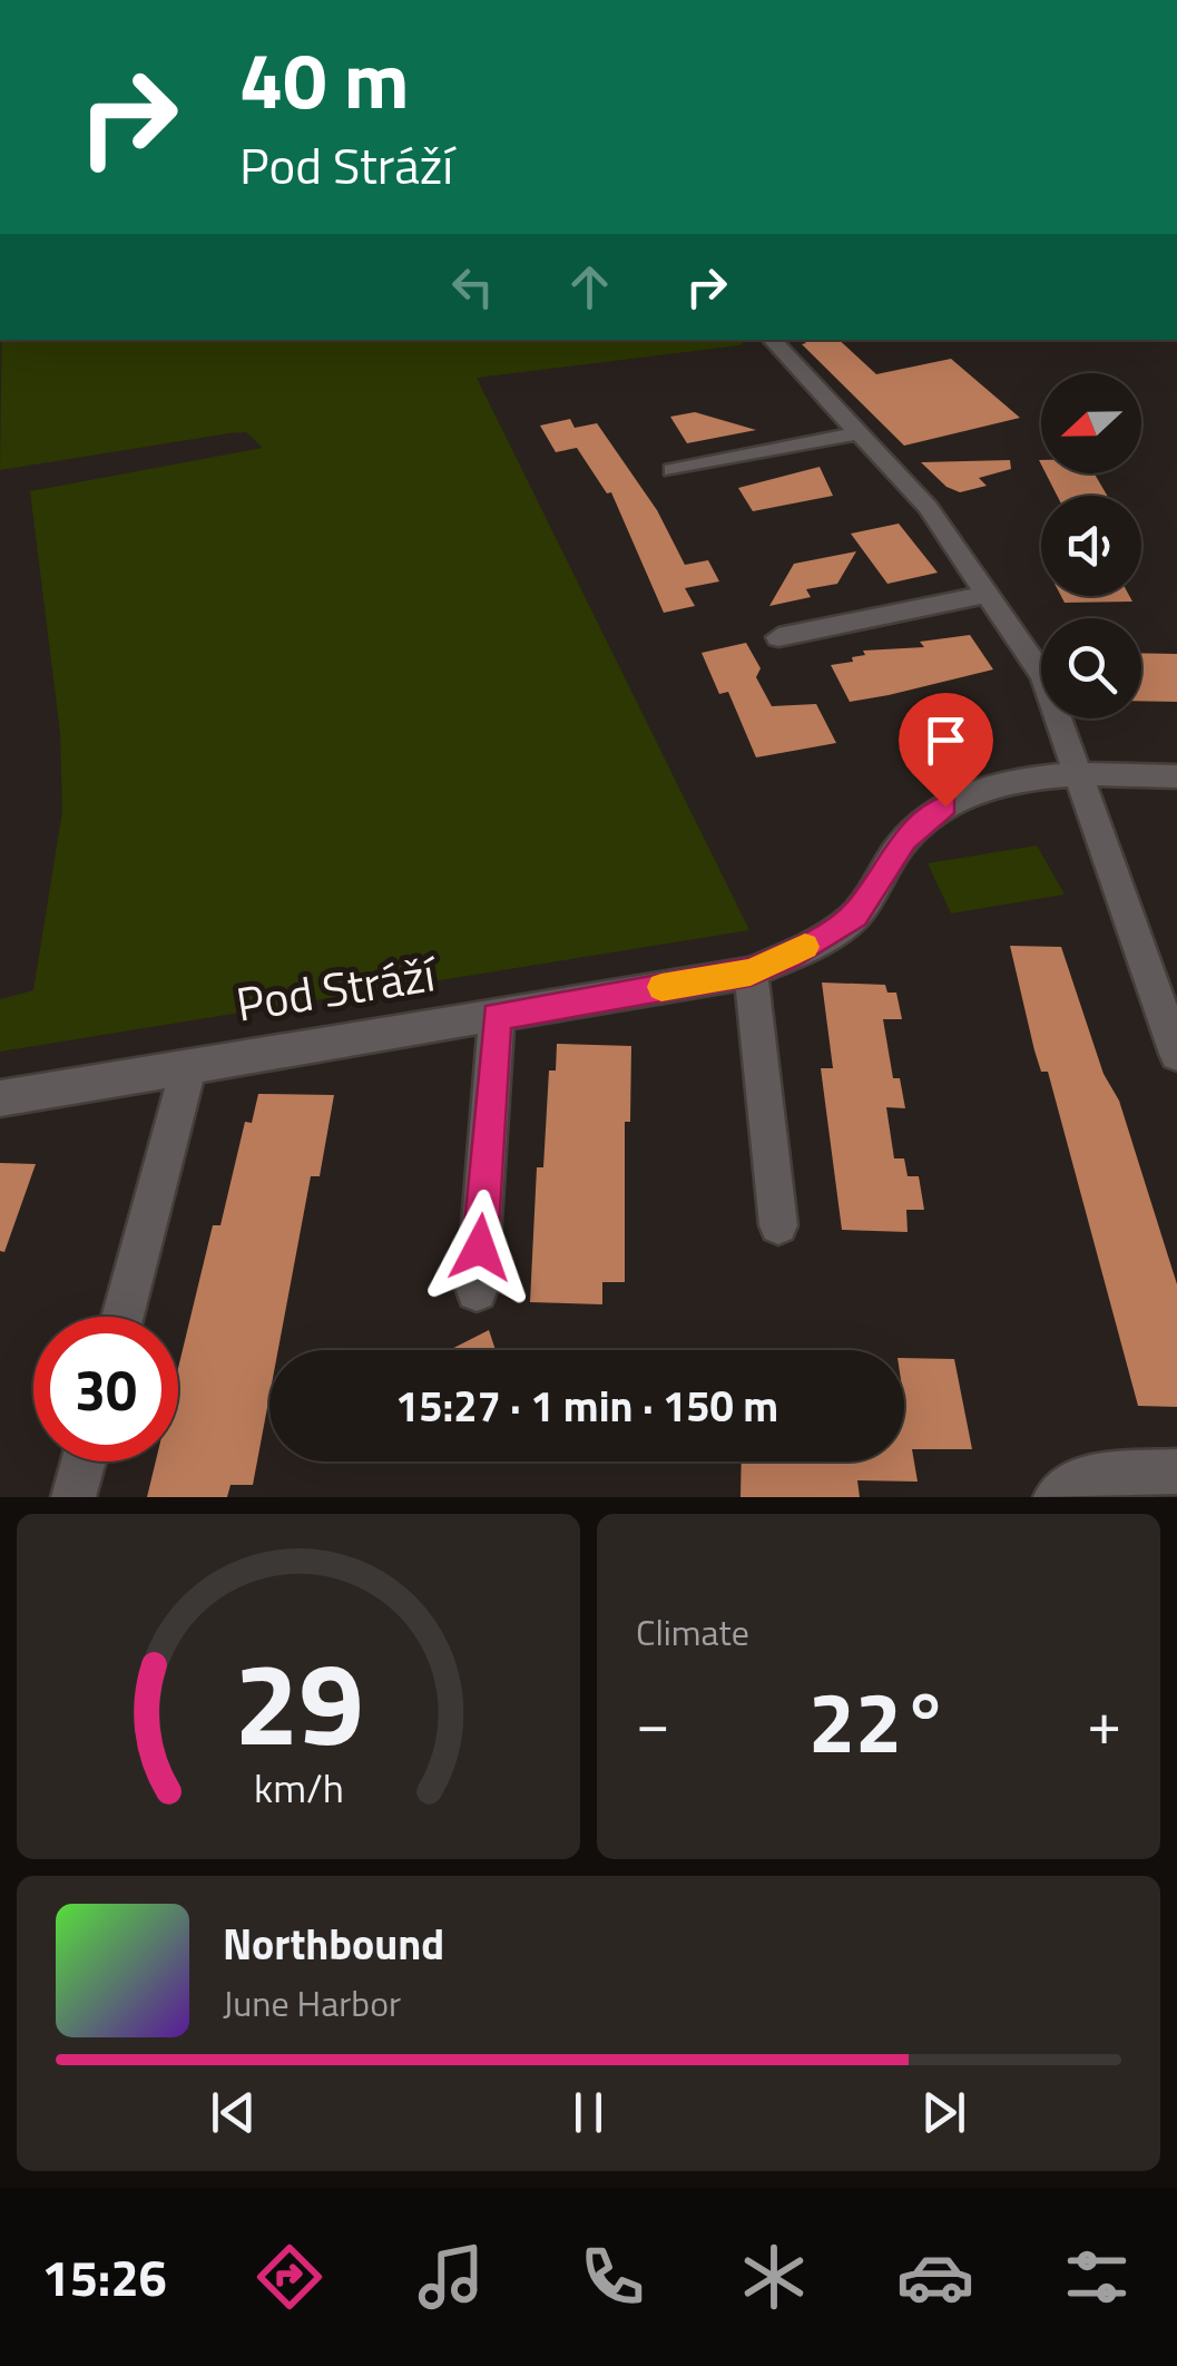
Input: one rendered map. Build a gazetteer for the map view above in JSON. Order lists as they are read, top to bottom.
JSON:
{
  "streets": {
    "street": ["Pod Stráží"]
  },
  "north": "left",
  "page": {
    "turn": ["40 m", "Pod Stráží"],
    "limit": "30",
    "trip": "15:27 · 1 min · 150 m",
    "tile": "Climate",
    "heat": ["−", "22°", "+"],
    "song": ["Northbound", "June Harbor"],
    "tabs": "15:26",
    "gauge": ["29", "km/h"]
  }
}
